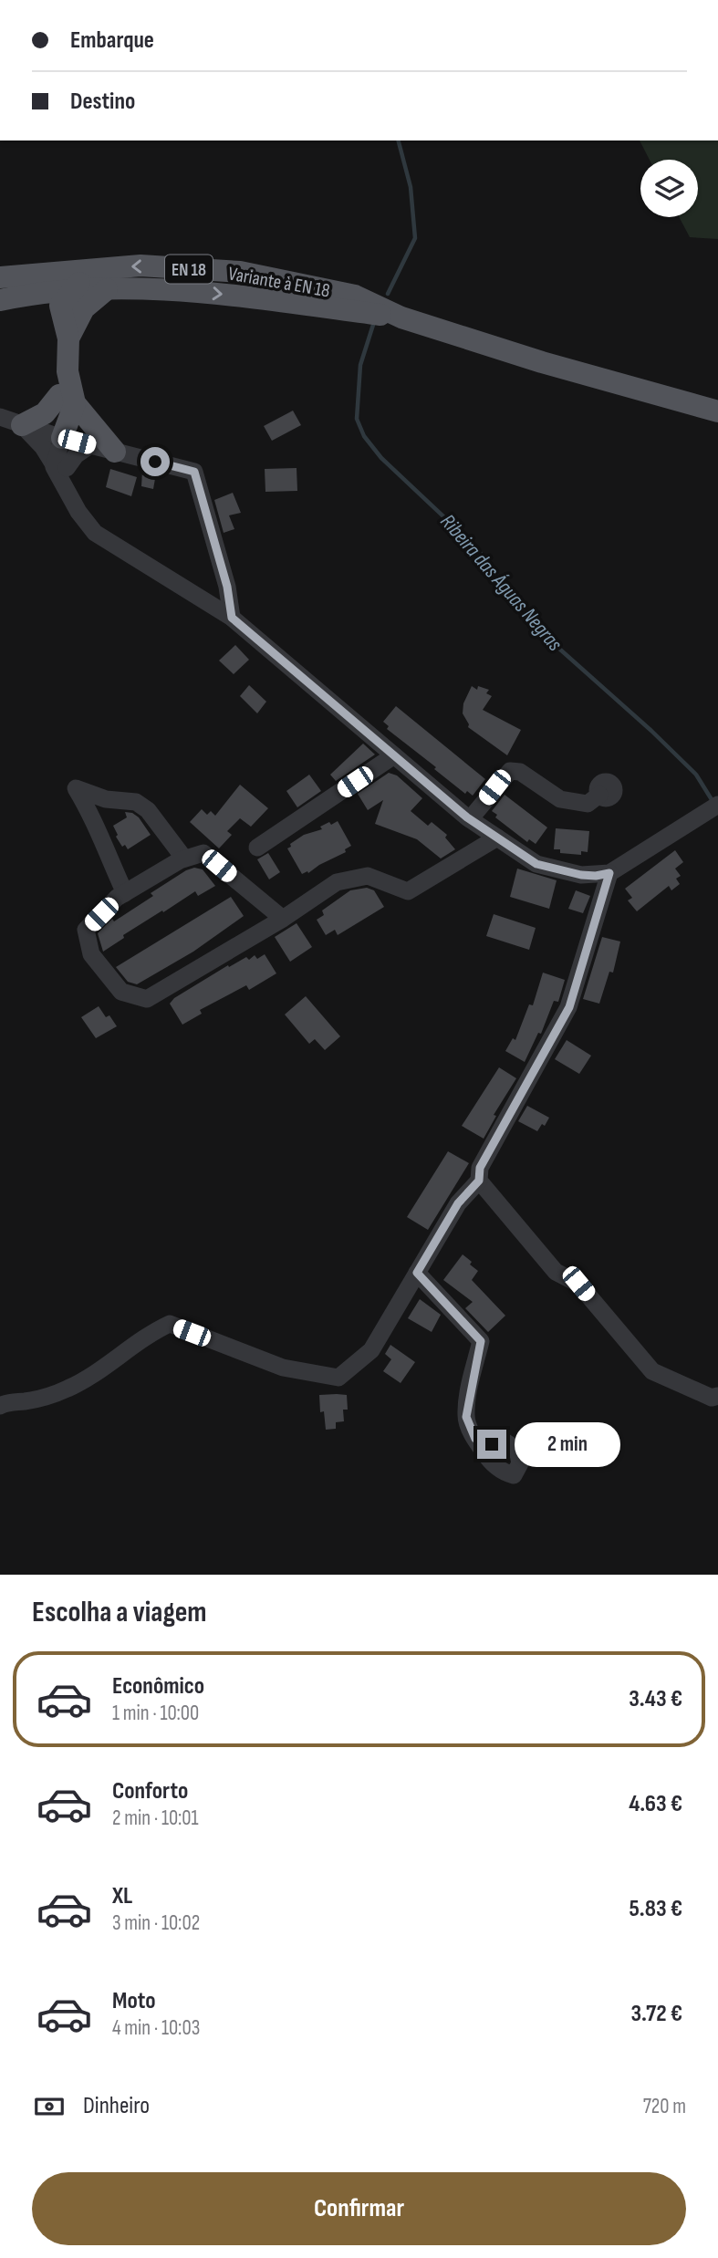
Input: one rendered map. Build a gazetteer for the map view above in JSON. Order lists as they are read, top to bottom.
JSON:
{
  "streets": {
    "main road": ["EN 18", "Variante à EN 18"]
  },
  "water": ["Ribeira das Águas Negras"],
  "page": {
    "banner": ["Embarque", "Destino"],
    "bubble": "2 min",
    "heading": "Escolha a viagem",
    "list": [
      {
        "name": "Econômico",
        "note": "1 min · 10:00",
        "value": "3.43 €"
      },
      {
        "name": "Conforto",
        "note": "2 min · 10:01",
        "value": "4.63 €"
      },
      {
        "name": "XL",
        "note": "3 min · 10:02",
        "value": "5.83 €"
      },
      {
        "name": "Moto",
        "note": "4 min · 10:03",
        "value": "3.72 €"
      }
    ],
    "pay": ["Dinheiro", "720 m"],
    "buttons": "Confirmar"
  }
}
